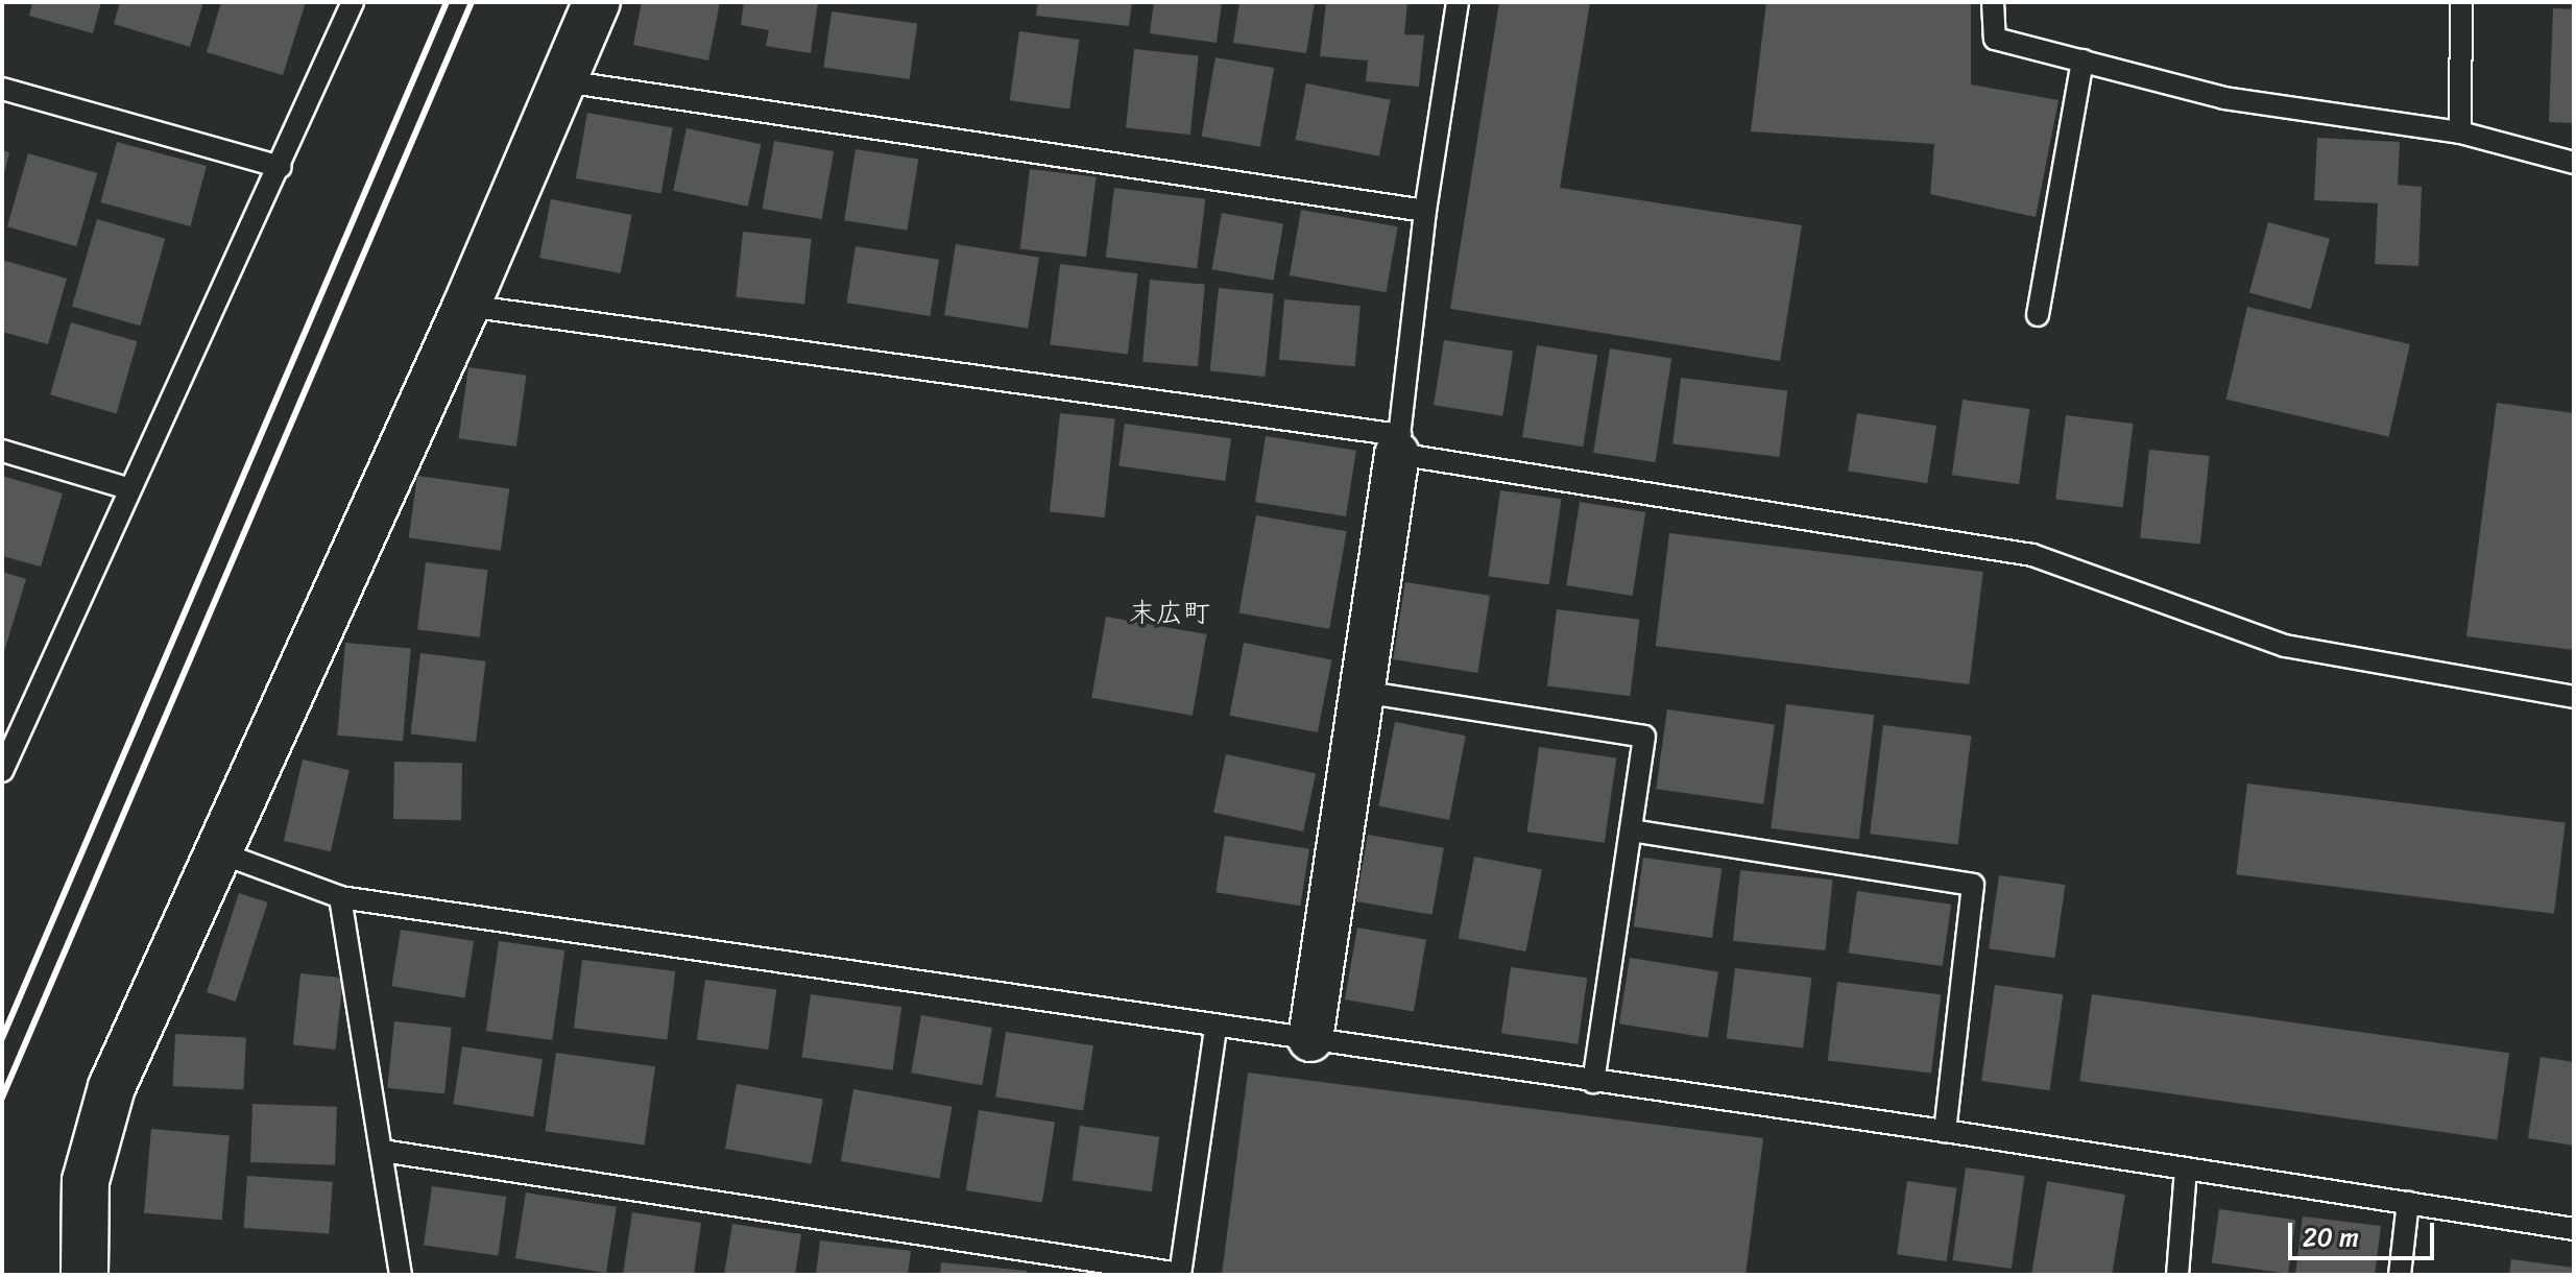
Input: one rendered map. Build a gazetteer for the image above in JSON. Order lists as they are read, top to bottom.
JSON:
{
  "districts": ["末広町"],
  "scale_bar": "20 m"
}
